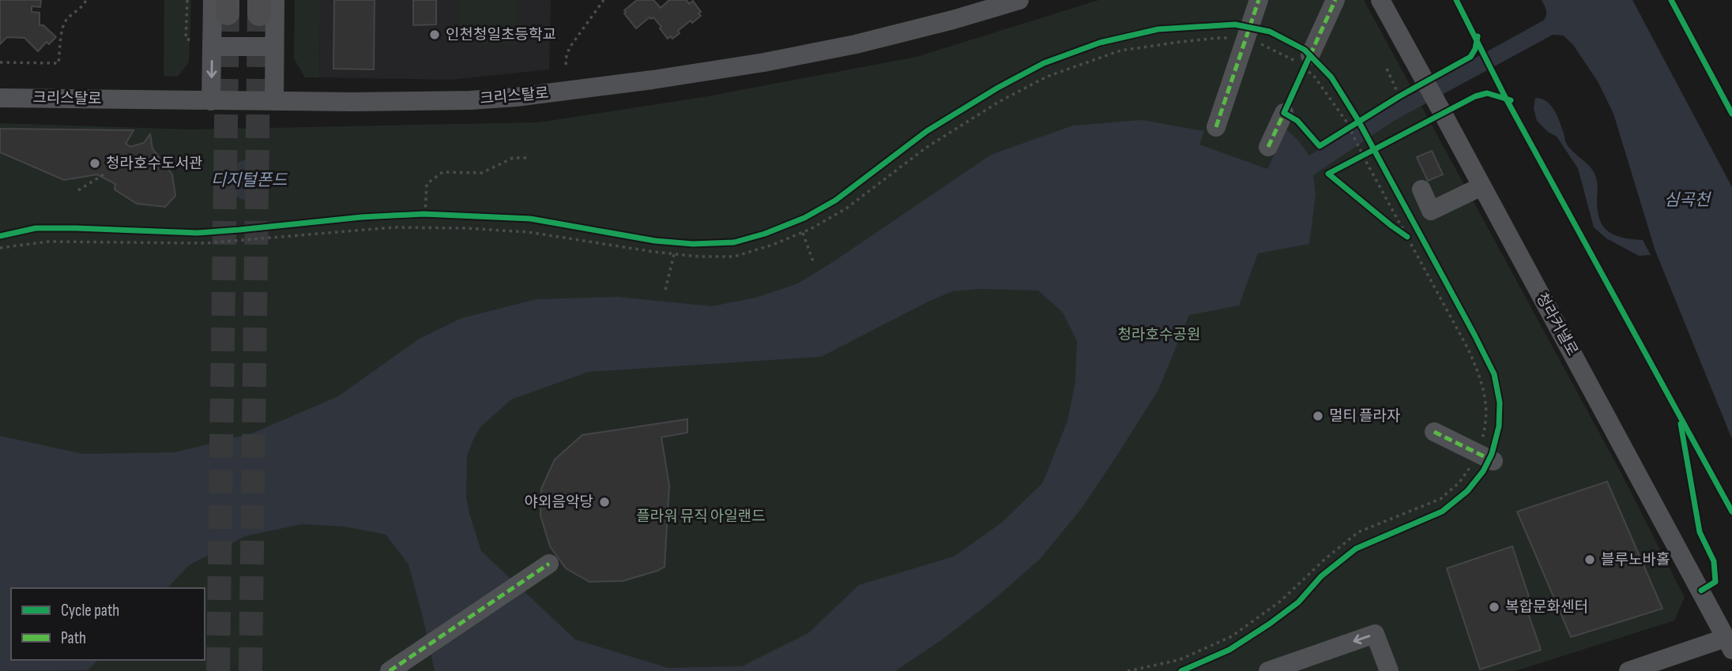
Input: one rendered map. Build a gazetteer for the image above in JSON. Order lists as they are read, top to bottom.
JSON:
{
  "streets": {
    "street": ["크리스탈로", "청라커낼로"]
  },
  "water": ["디지털폰드", "심곡천"],
  "parks": ["청라호수공원", "플라워 뮤직 아일랜드"],
  "places": [
    "인천청일초등학교",
    "청라호수도서관",
    "멀티 플라자",
    "야외음악당",
    "블루노바홀",
    "복합문화센터"
  ],
  "legend": ["Cycle path", "Path"]
}
